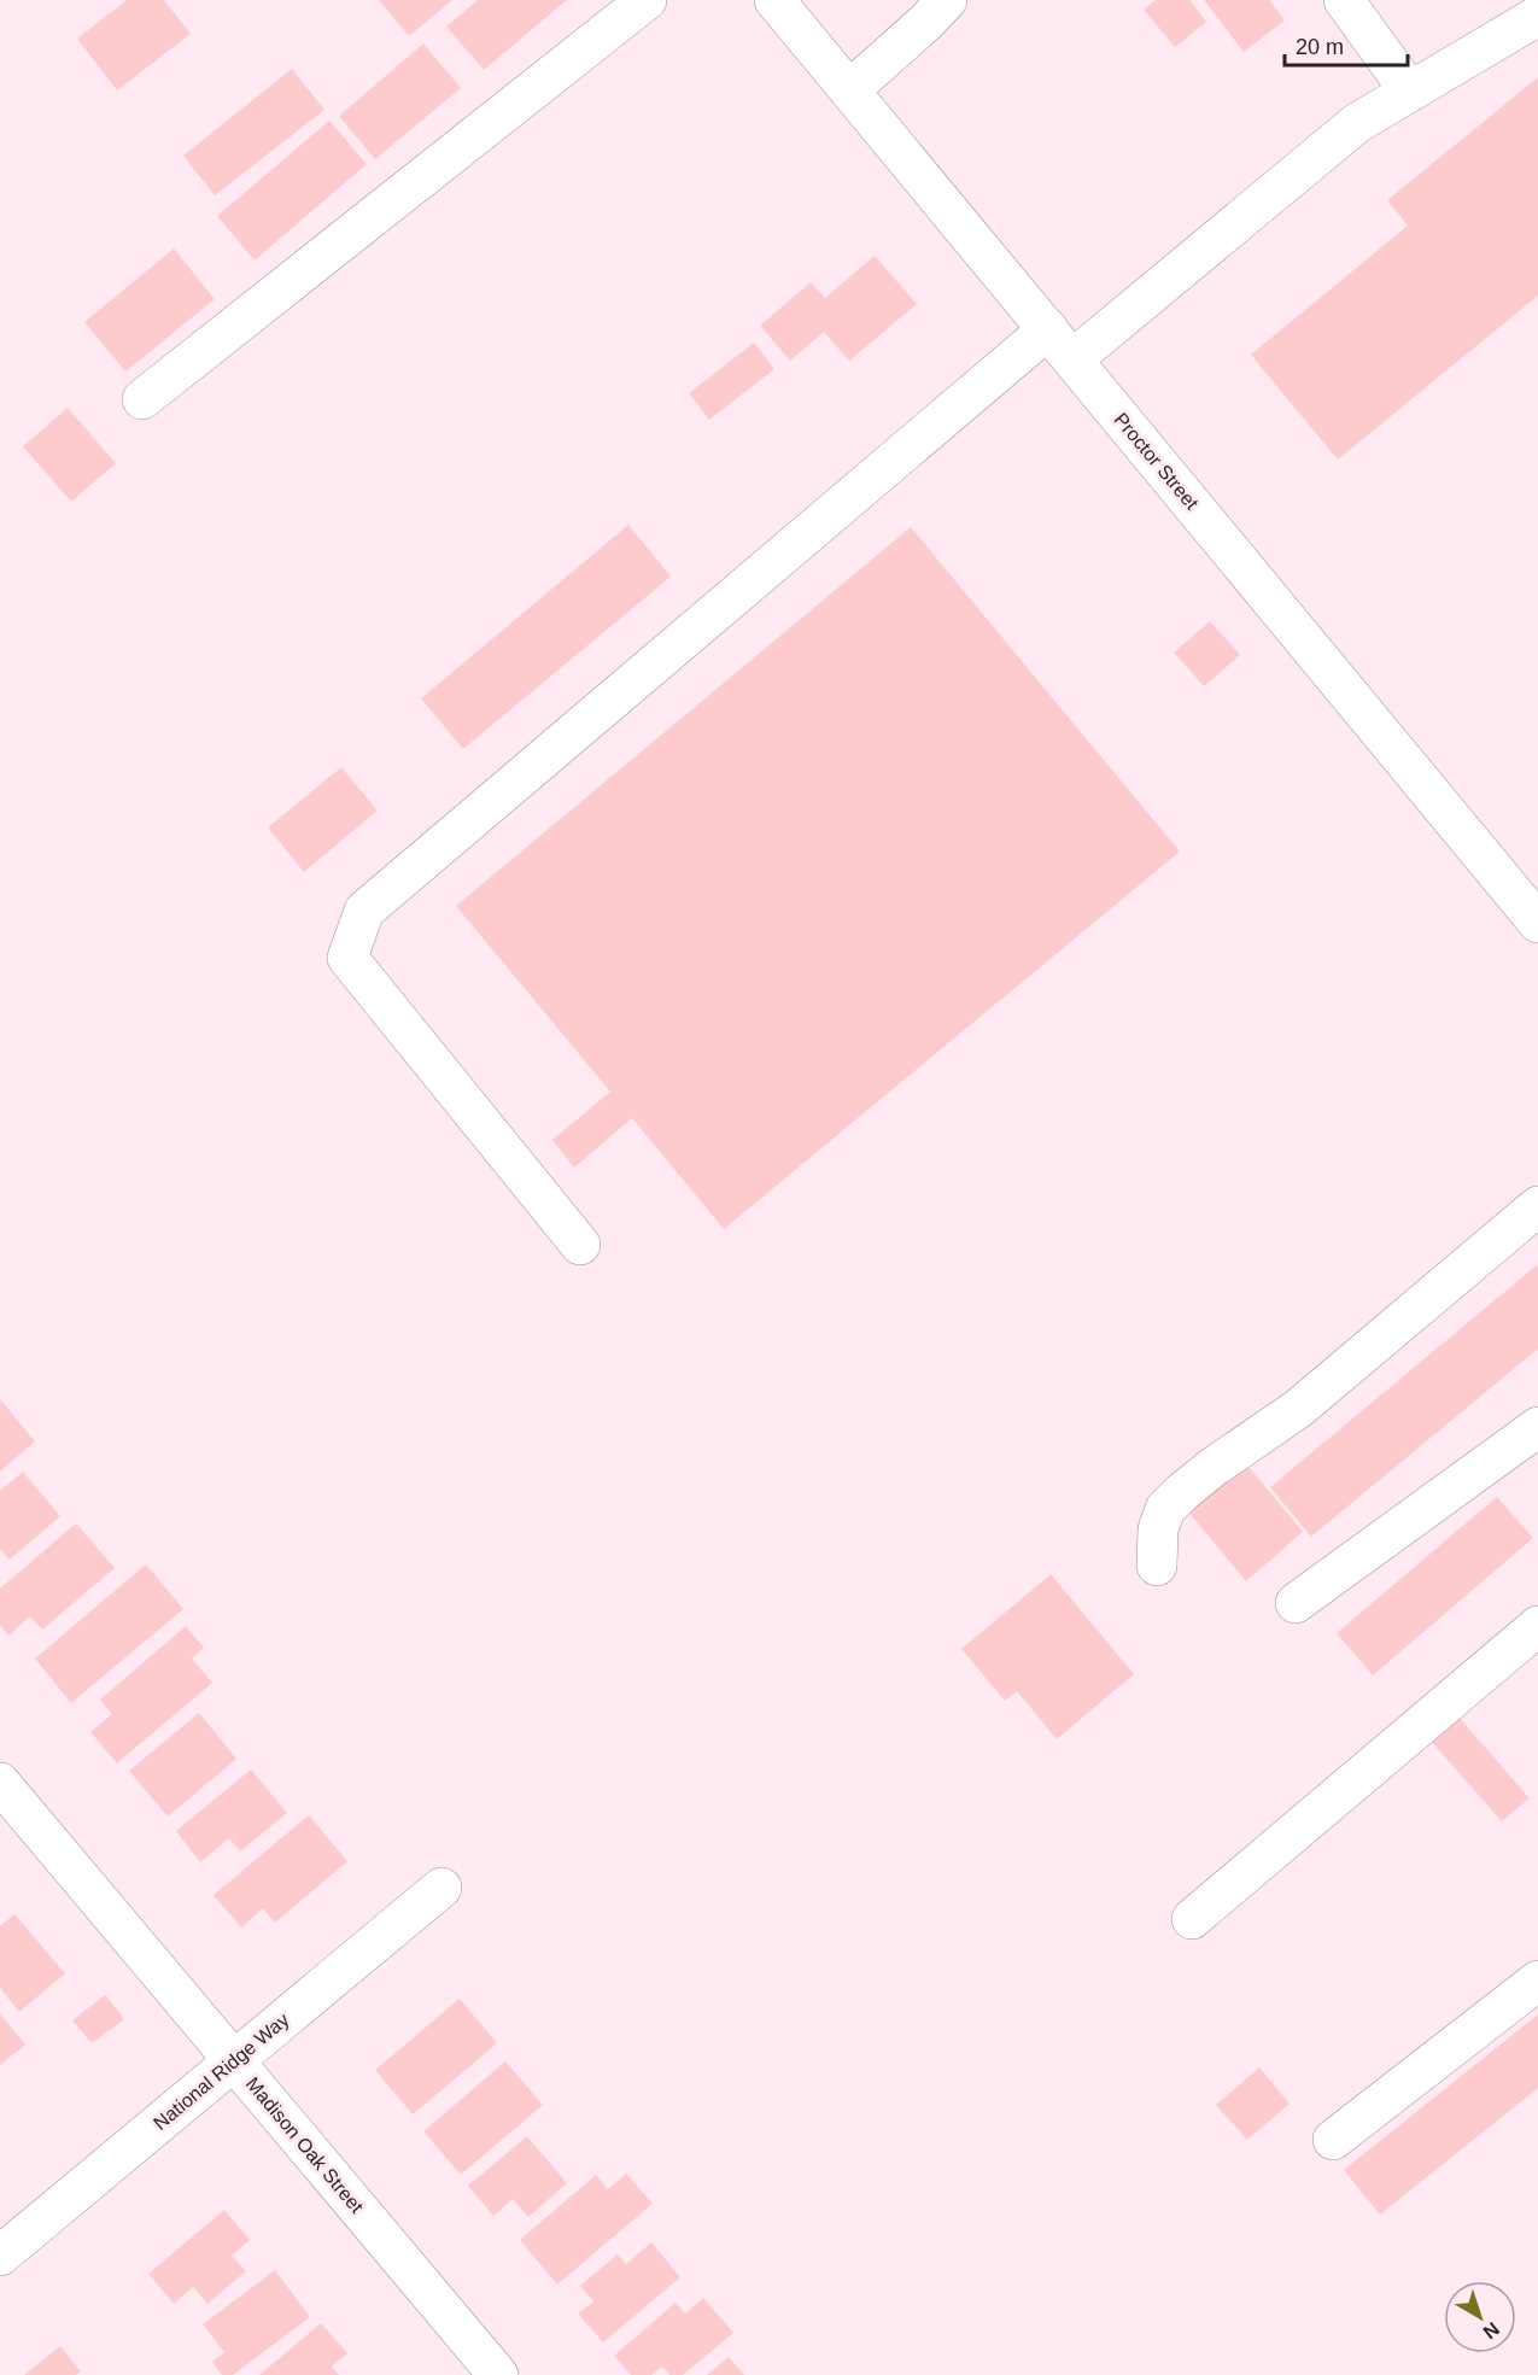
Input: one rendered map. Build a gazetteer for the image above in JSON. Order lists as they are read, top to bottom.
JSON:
{
  "streets": {
    "street": ["Proctor Street", "National Ridge Way", "Madison Oak Street"]
  },
  "crossings": [
    ["National Ridge Way", "Madison Oak Street"]
  ],
  "scale_bar": "20 m",
  "north": "bottom right"
}
